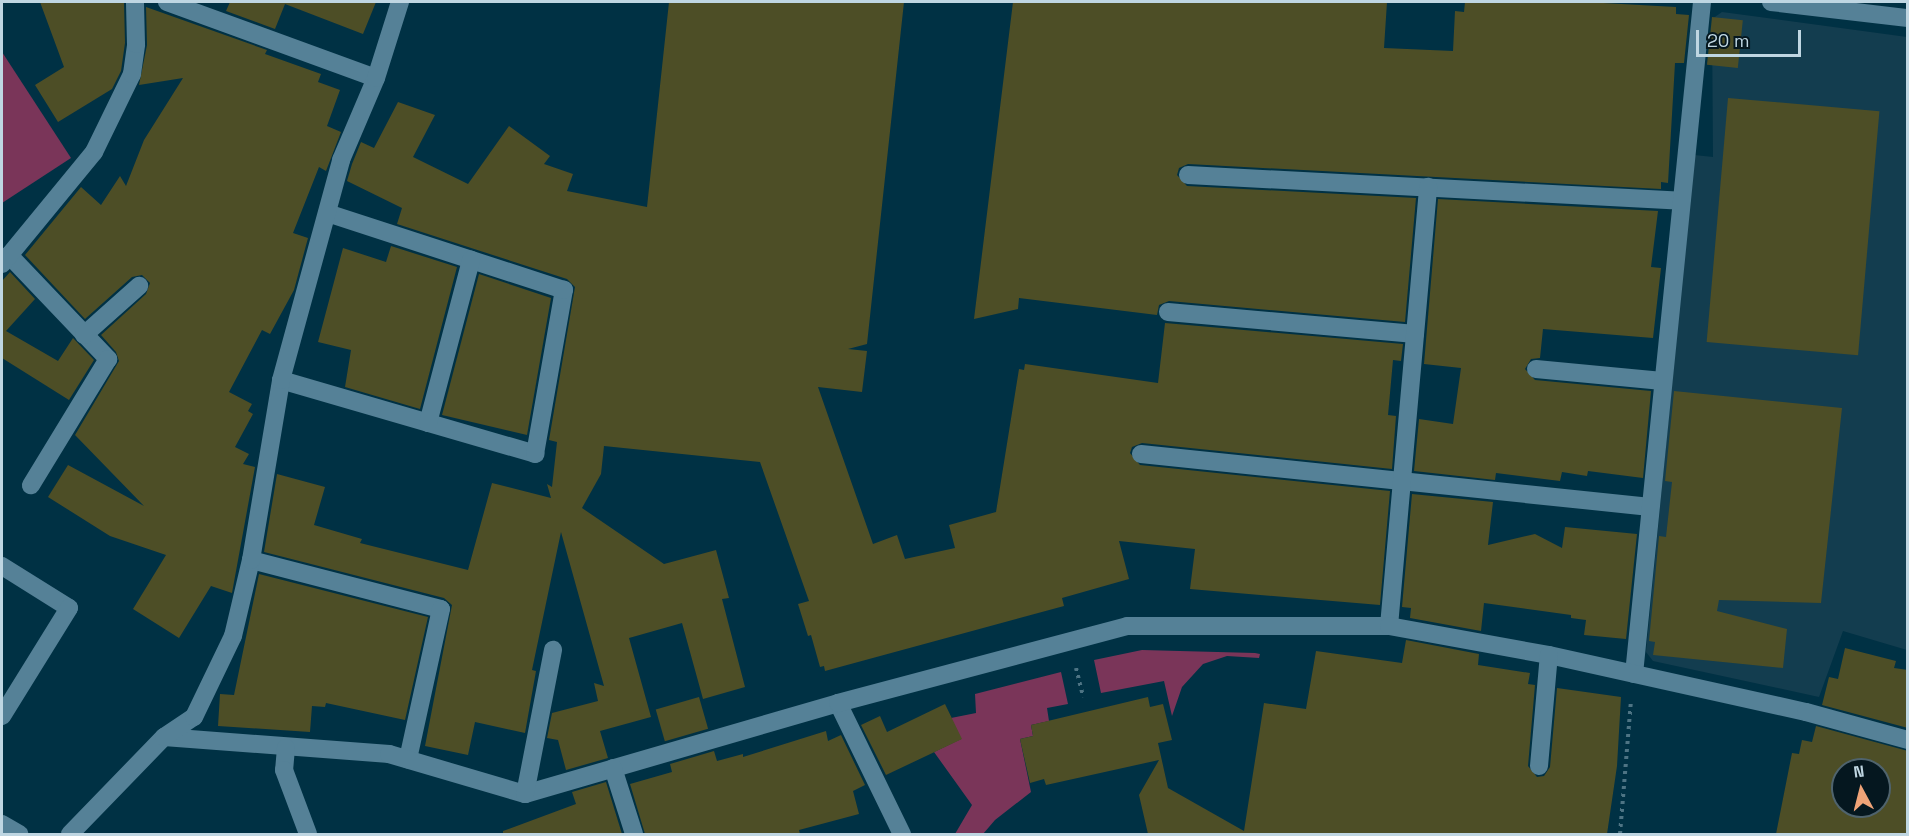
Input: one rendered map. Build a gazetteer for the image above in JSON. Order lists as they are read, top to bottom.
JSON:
{
  "scale_bar": "20 m",
  "north": "top"
}
